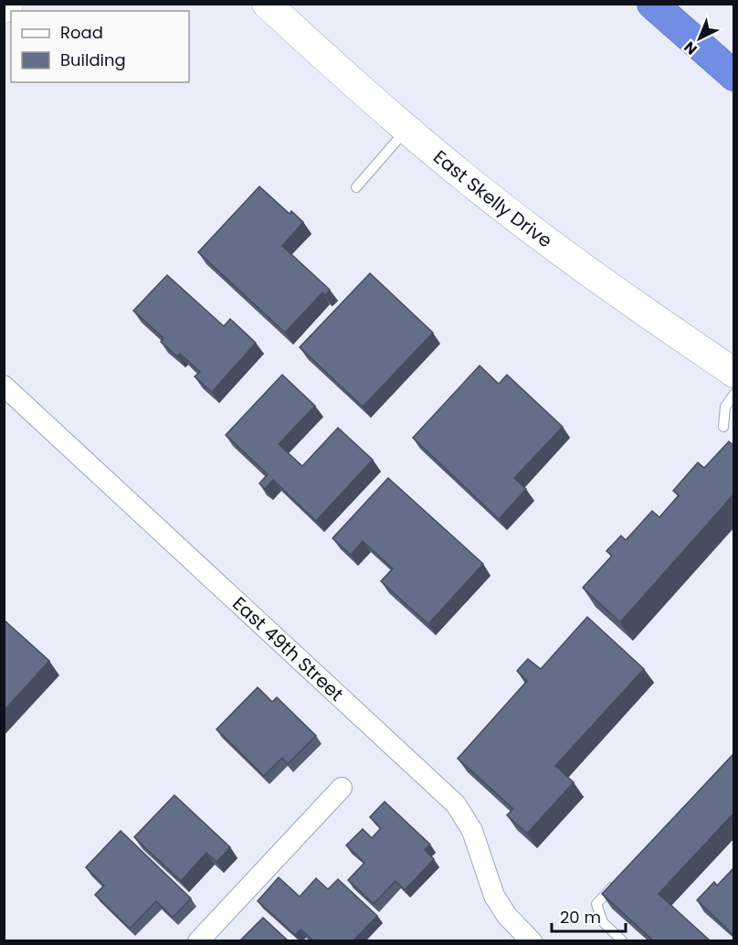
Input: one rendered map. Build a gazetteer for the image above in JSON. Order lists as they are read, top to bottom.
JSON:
{
  "streets": {
    "main road": ["East Skelly Drive"],
    "street": ["East 49th Street"]
  },
  "legend": ["Road", "Building"],
  "scale_bar": "20 m",
  "north": "bottom left"
}
